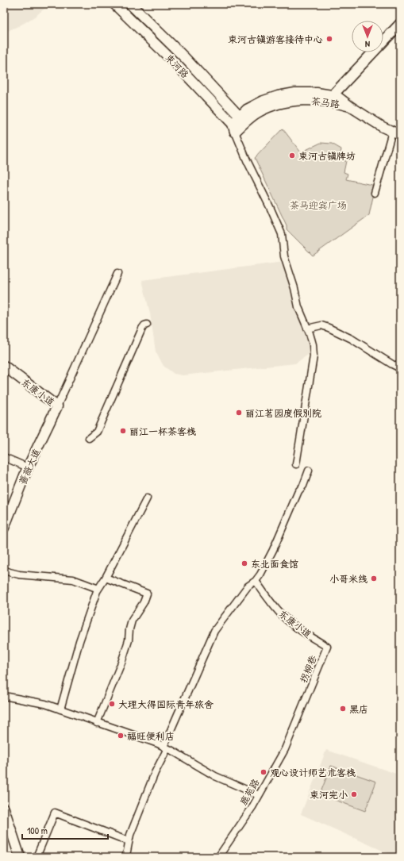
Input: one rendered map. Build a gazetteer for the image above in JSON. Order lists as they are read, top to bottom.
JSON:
{
  "streets": {
    "street": [
      "束河路",
      "茶马路",
      "东康小道",
      "蔷薇大道",
      "拐柳巷",
      "鹿苑路"
    ]
  },
  "crossings": [
    ["束河路", "茶马路"],
    ["东康小道", "蔷薇大道"],
    ["东康小道", "拐柳巷"],
    ["拐柳巷", "鹿苑路"]
  ],
  "parks": ["茶马迎宾广场"],
  "places": [
    "束河古镇游客接待中心",
    "束河古镇牌坊",
    "丽江茗园度假别院",
    "丽江一杯茶客栈",
    "东北面食馆",
    "小哥米线",
    "大理大得国际青年旅舍",
    "黑店",
    "福旺便利店",
    "观心设计师艺术客栈",
    "束河完小"
  ],
  "scale_bar": "100 m",
  "north": "bottom"
}
